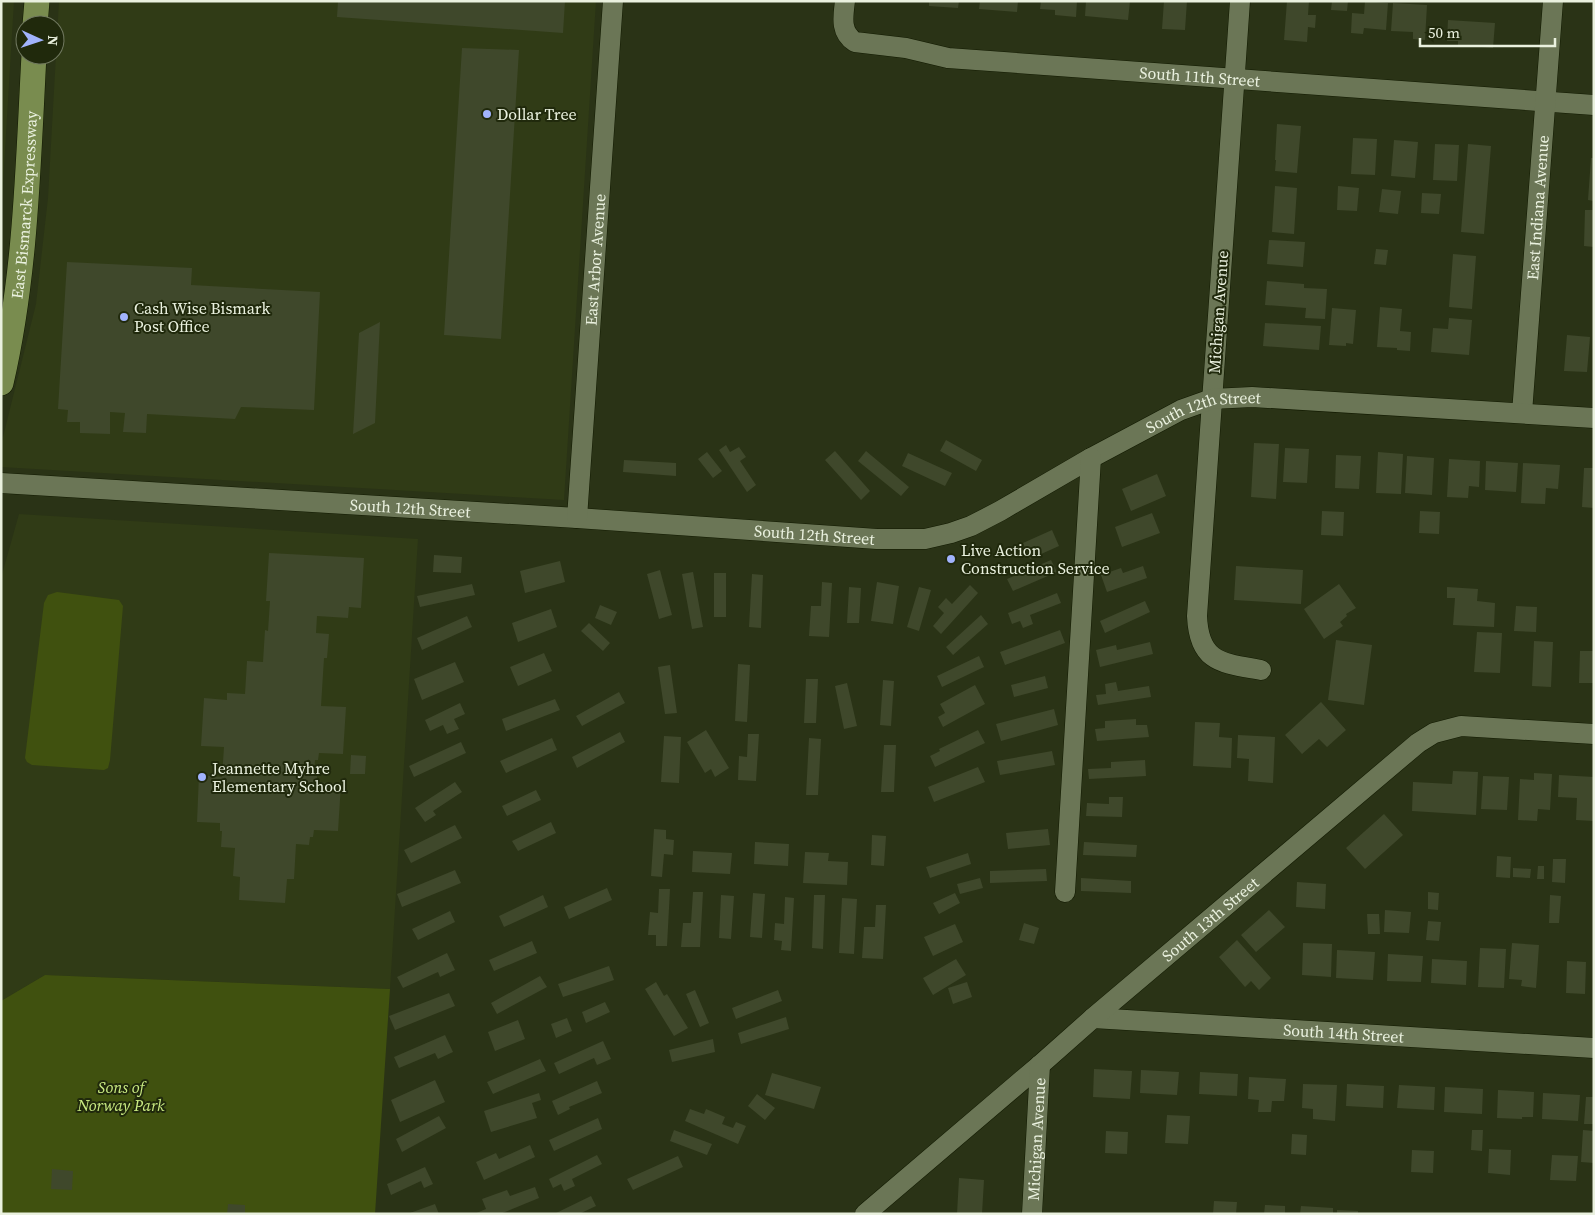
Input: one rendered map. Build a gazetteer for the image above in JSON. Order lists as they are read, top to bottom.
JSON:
{
  "streets": {
    "main road": ["East Bismarck Expressway"],
    "street": [
      "South 11th Street",
      "East Indiana Avenue",
      "East Arbor Avenue",
      "Michigan Avenue",
      "South 12th Street",
      "South 13th Street",
      "South 14th Street"
    ]
  },
  "crossings": [
    ["South 11th Street", "East Indiana Avenue"],
    ["South 11th Street", "Michigan Avenue"],
    ["East Indiana Avenue", "South 12th Street"],
    ["East Arbor Avenue", "South 12th Street"],
    ["Michigan Avenue", "South 12th Street"],
    ["Michigan Avenue", "South 13th Street"],
    ["South 13th Street", "South 14th Street"]
  ],
  "parks": ["Sons of Norway Park"],
  "places": [
    "Dollar Tree",
    "Cash Wise Bismark Post Office",
    "Live Action Construction Service",
    "Jeannette Myhre Elementary School"
  ],
  "scale_bar": "50 m",
  "north": "right"
}
